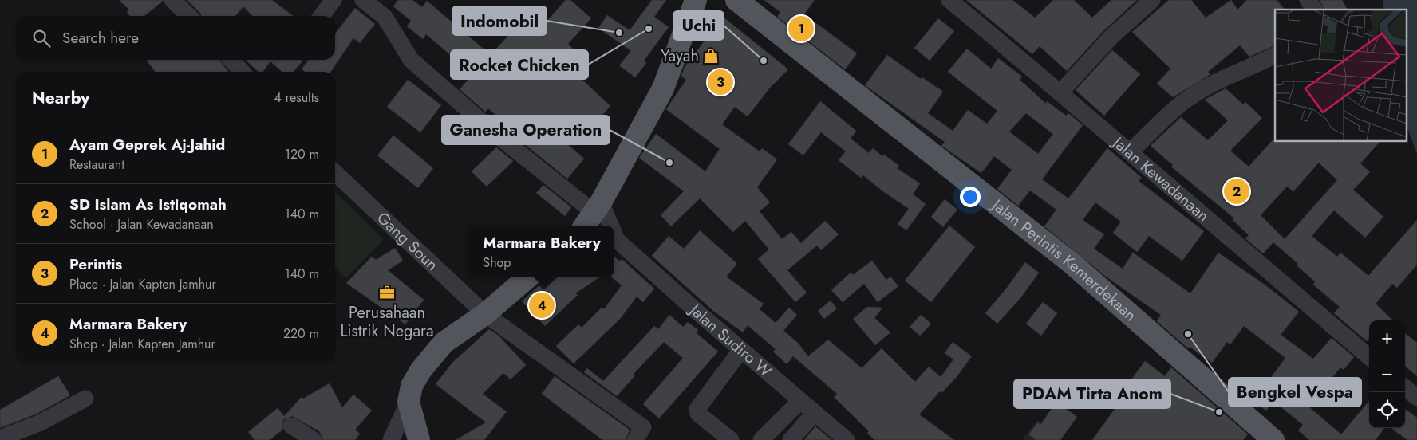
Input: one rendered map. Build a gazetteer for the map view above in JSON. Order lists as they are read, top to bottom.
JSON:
{
  "streets": {
    "main road": ["Jalan Perintis Kemerdekaan"],
    "street": ["Jalan Kewadanaan", "Gang Soun", "Jalan Sudiro W"]
  },
  "places": {
    "other": [
      "Rocket Chicken",
      "Indomobil",
      "Uchi",
      "Ganesha Operation",
      "Bengkel Vespa",
      "PDAM Tirta Anom"
    ],
    "shop": ["Yayah"],
    "office": ["Perusahaan Listrik Negara"]
  },
  "page": {
    "pins": [
      "1",
      "3",
      "2",
      "4"
    ],
    "search": "Search here",
    "heading": ["Nearby", "4 results"],
    "list": [
      {
        "mark": "1",
        "name": "Ayam Geprek Aj-Jahid",
        "note": "Restaurant",
        "value": "120 m"
      },
      {
        "mark": "2",
        "name": "SD Islam As Istiqomah",
        "note": "School · Jalan Kewadanaan",
        "value": "140 m"
      },
      {
        "mark": "3",
        "name": "Perintis",
        "note": "Place · Jalan Kapten Jamhur",
        "value": "140 m"
      },
      {
        "mark": "4",
        "name": "Marmara Bakery",
        "note": "Shop · Jalan Kapten Jamhur",
        "value": "220 m"
      }
    ],
    "popup": ["Marmara Bakery", "Shop"],
    "map_buttons": ["+", "−"]
  }
}
